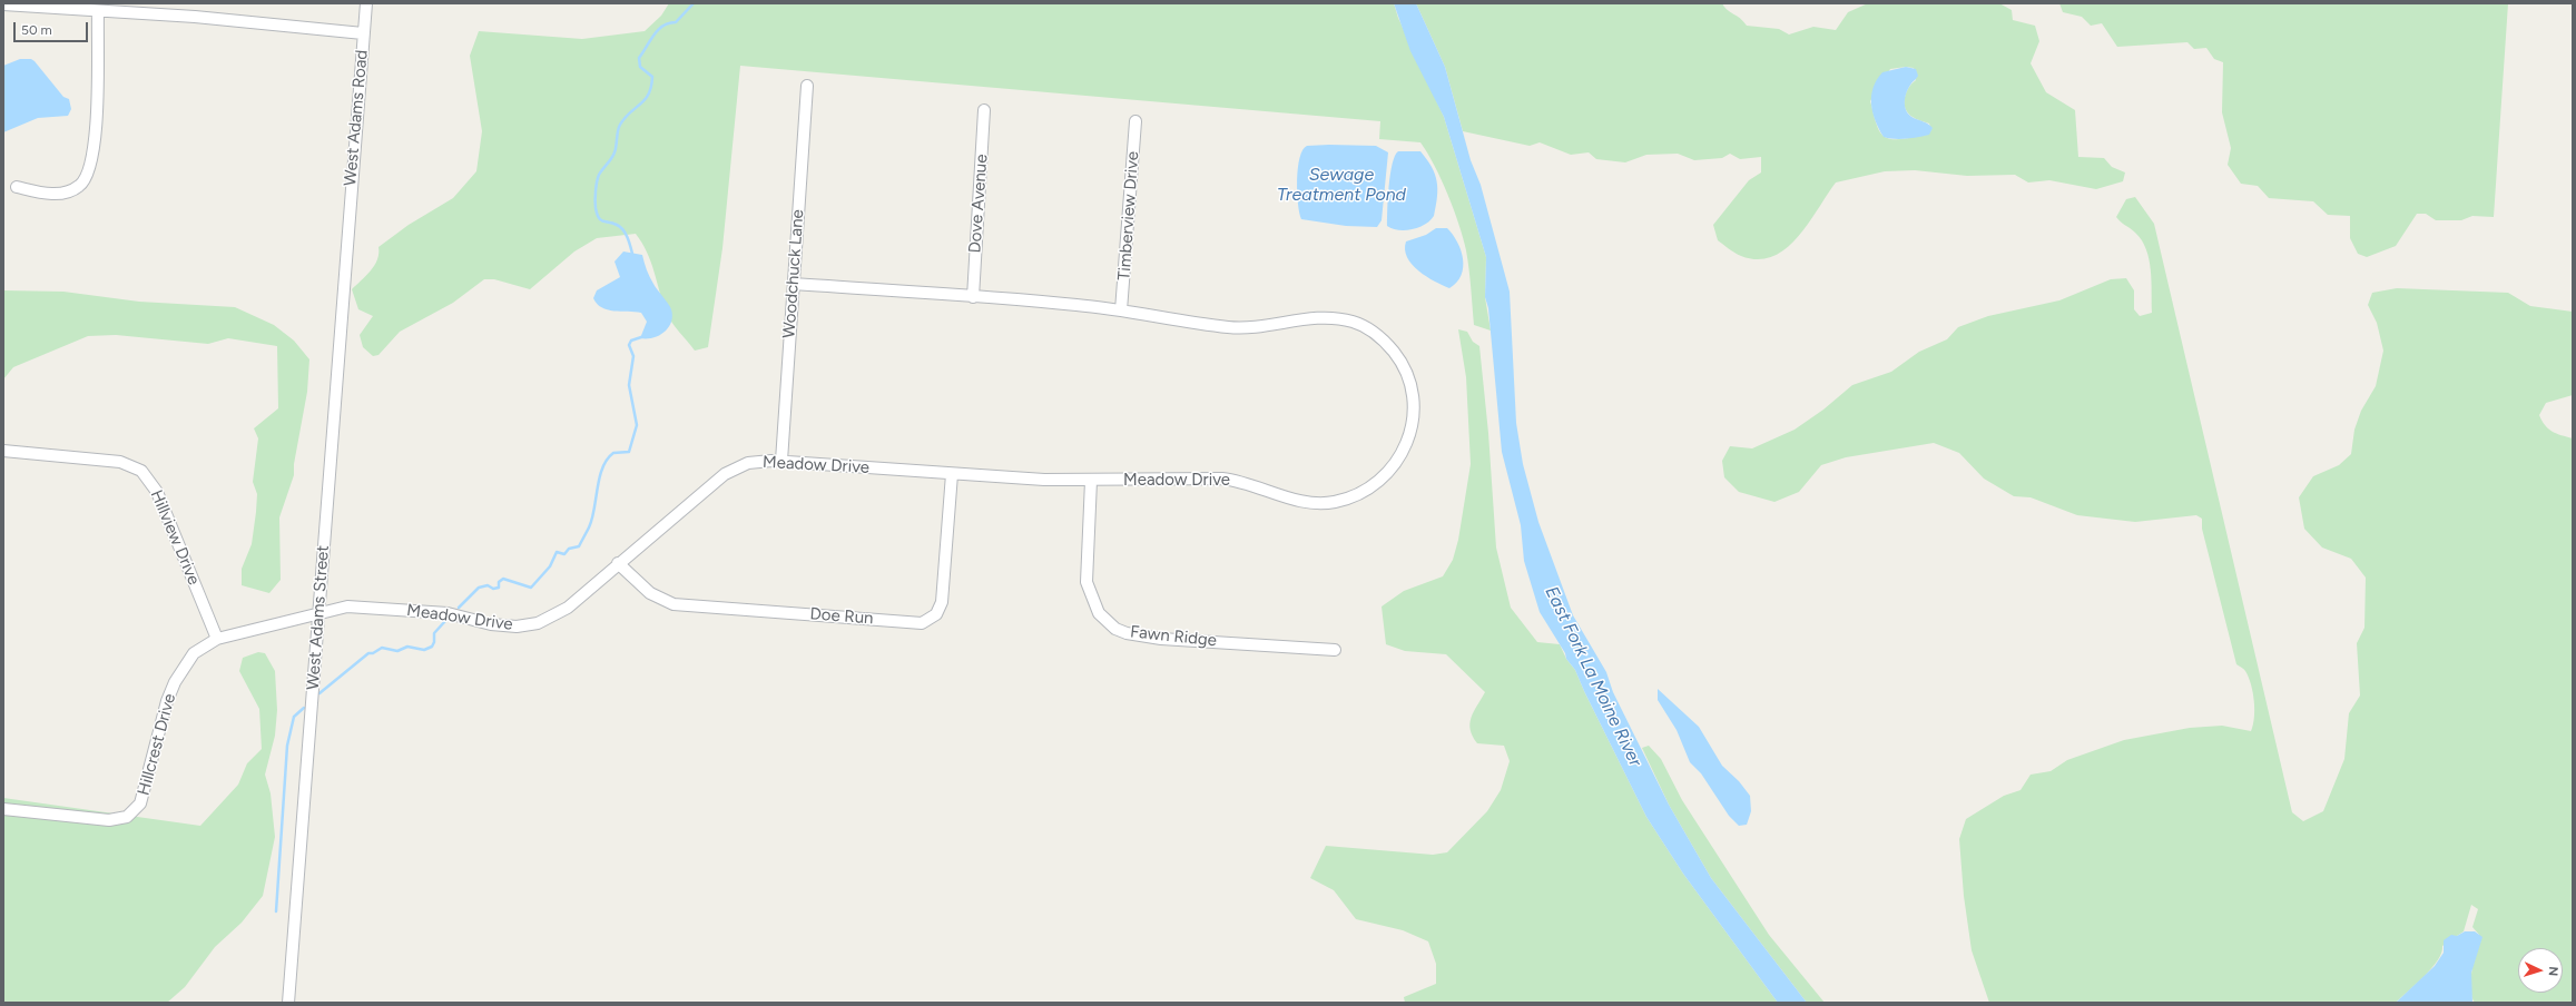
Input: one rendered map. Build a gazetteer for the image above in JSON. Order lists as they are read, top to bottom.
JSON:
{
  "streets": {
    "street": [
      "West Adams Road",
      "Dove Avenue",
      "Timberview Drive",
      "Woodchuck Lane",
      "Meadow Drive",
      "Hillview Drive",
      "Doe Run",
      "West Adams Street",
      "Fawn Ridge",
      "Hillcrest Drive"
    ]
  },
  "crossings": [
    ["West Adams Road", "West Adams Street"],
    ["Dove Avenue", "Meadow Drive"],
    ["Timberview Drive", "Meadow Drive"],
    ["Woodchuck Lane", "Meadow Drive"],
    ["Meadow Drive", "Doe Run"],
    ["Meadow Drive", "West Adams Street"],
    ["Meadow Drive", "Fawn Ridge"],
    ["Meadow Drive", "Hillcrest Drive"],
    ["Hillview Drive", "Hillcrest Drive"],
    ["West Adams Street", "Hillcrest Drive"]
  ],
  "water": ["Sewage Treatment Pond", "East Fork La Moine River"],
  "scale_bar": "50 m",
  "north": "right"
}
